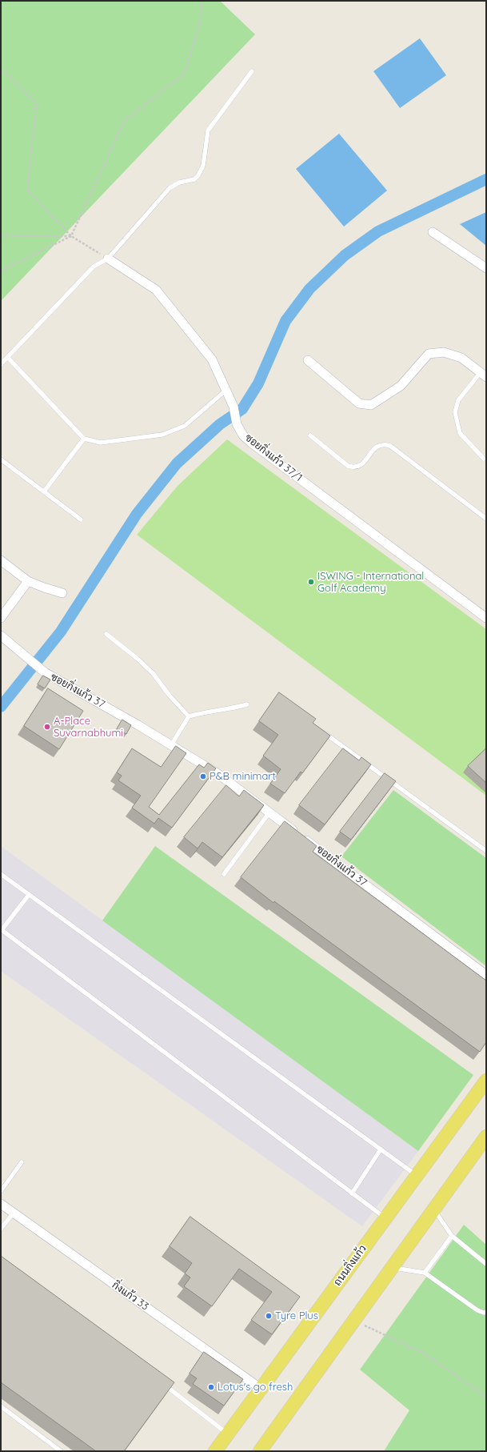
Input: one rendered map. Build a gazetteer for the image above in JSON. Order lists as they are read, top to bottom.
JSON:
{
  "streets": {
    "main road": ["ถนนกิ่งแก้ว"],
    "street": ["ซอยกิ่งแก้ว 37/1", "ซอยกิ่งแก้ว 37", "กิ่งแก้ว 33"]
  },
  "crossings": [
    ["ถนนกิ่งแก้ว", "กิ่งแก้ว 33"]
  ],
  "places": [
    "ISWING - International Golf Academy",
    "A-Place Suvarnabhumi",
    "P&B minimart",
    "Tyre Plus",
    "Lotus's go fresh"
  ]
}
